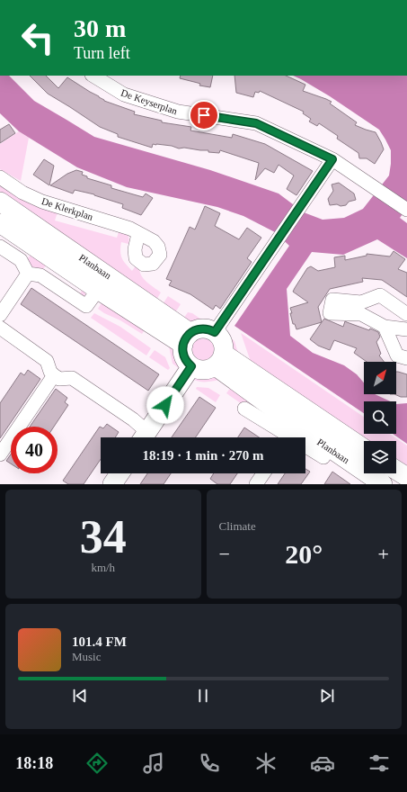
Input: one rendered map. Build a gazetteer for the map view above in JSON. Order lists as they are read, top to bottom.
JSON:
{
  "streets": {
    "street": ["De Keyserplan", "De Klerkplan", "Planbaan"]
  },
  "north": "top right",
  "page": {
    "turn": ["30 m", "Turn left"],
    "limit": "40",
    "trip": "18:19 · 1 min · 270 m",
    "tile": [
      ["34", "km/h"],
      "Climate"
    ],
    "heat": ["−", "20°", "+"],
    "song": ["101.4 FM", "Music"],
    "tabs": "18:18"
  }
}
